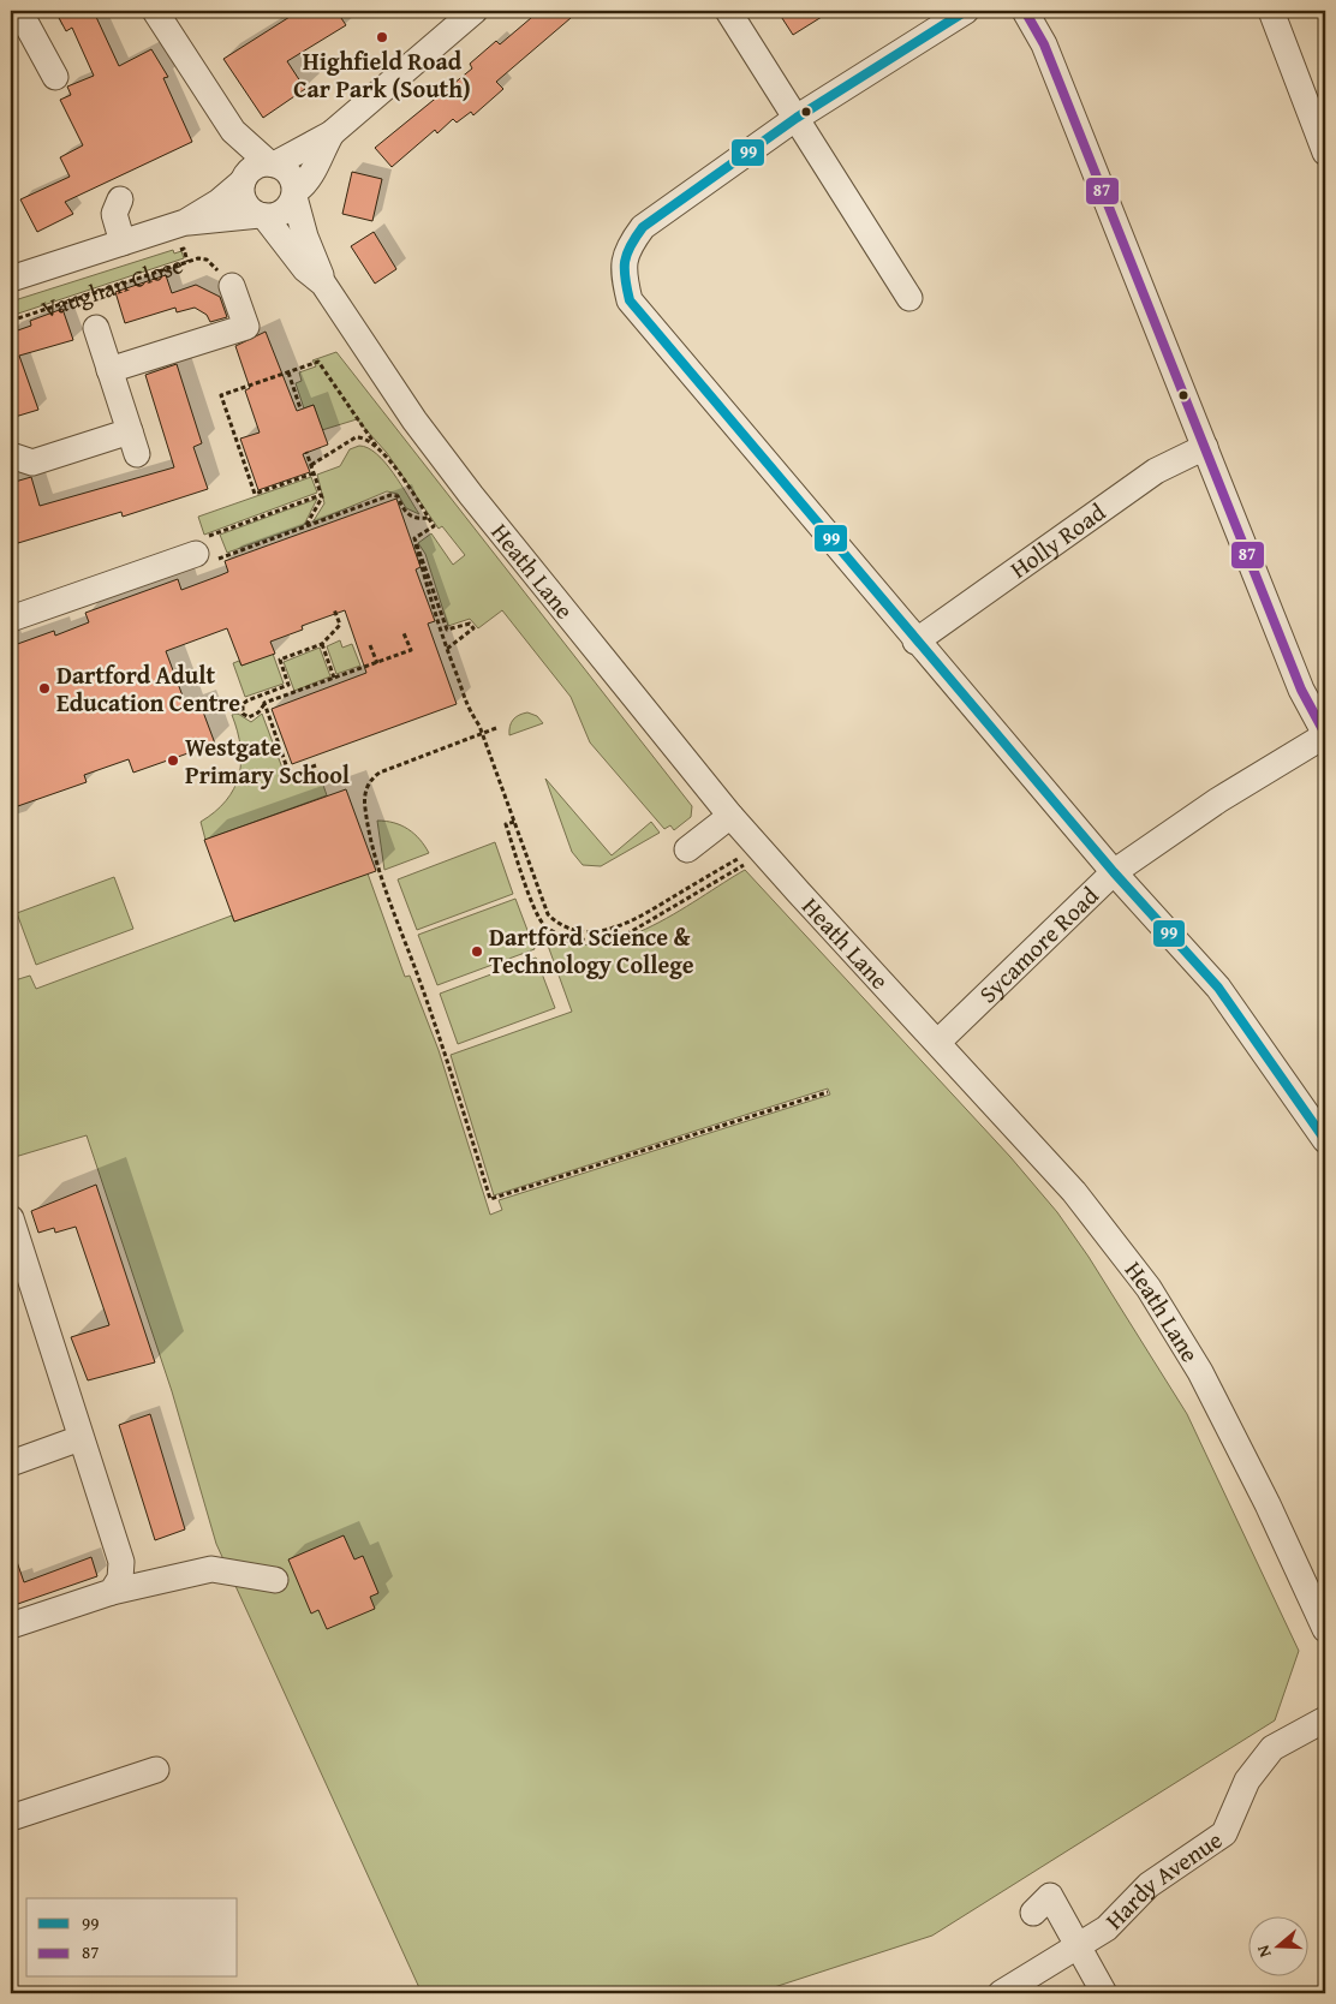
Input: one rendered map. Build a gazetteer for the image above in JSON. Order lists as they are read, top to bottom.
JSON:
{
  "streets": {
    "street": [
      "Vaughan Close",
      "Holly Road",
      "Heath Lane",
      "Sycamore Road",
      "Hardy Avenue"
    ]
  },
  "crossings": [
    ["Heath Lane", "Sycamore Road"]
  ],
  "places": [
    "Highfield Road Car Park (South)",
    "Dartford Adult Education Centre",
    "Westgate Primary School",
    "Dartford Science & Technology College"
  ],
  "lines": ["transit line 99", "transit line 87"],
  "legend": ["99", "87"],
  "north": "left"
}
